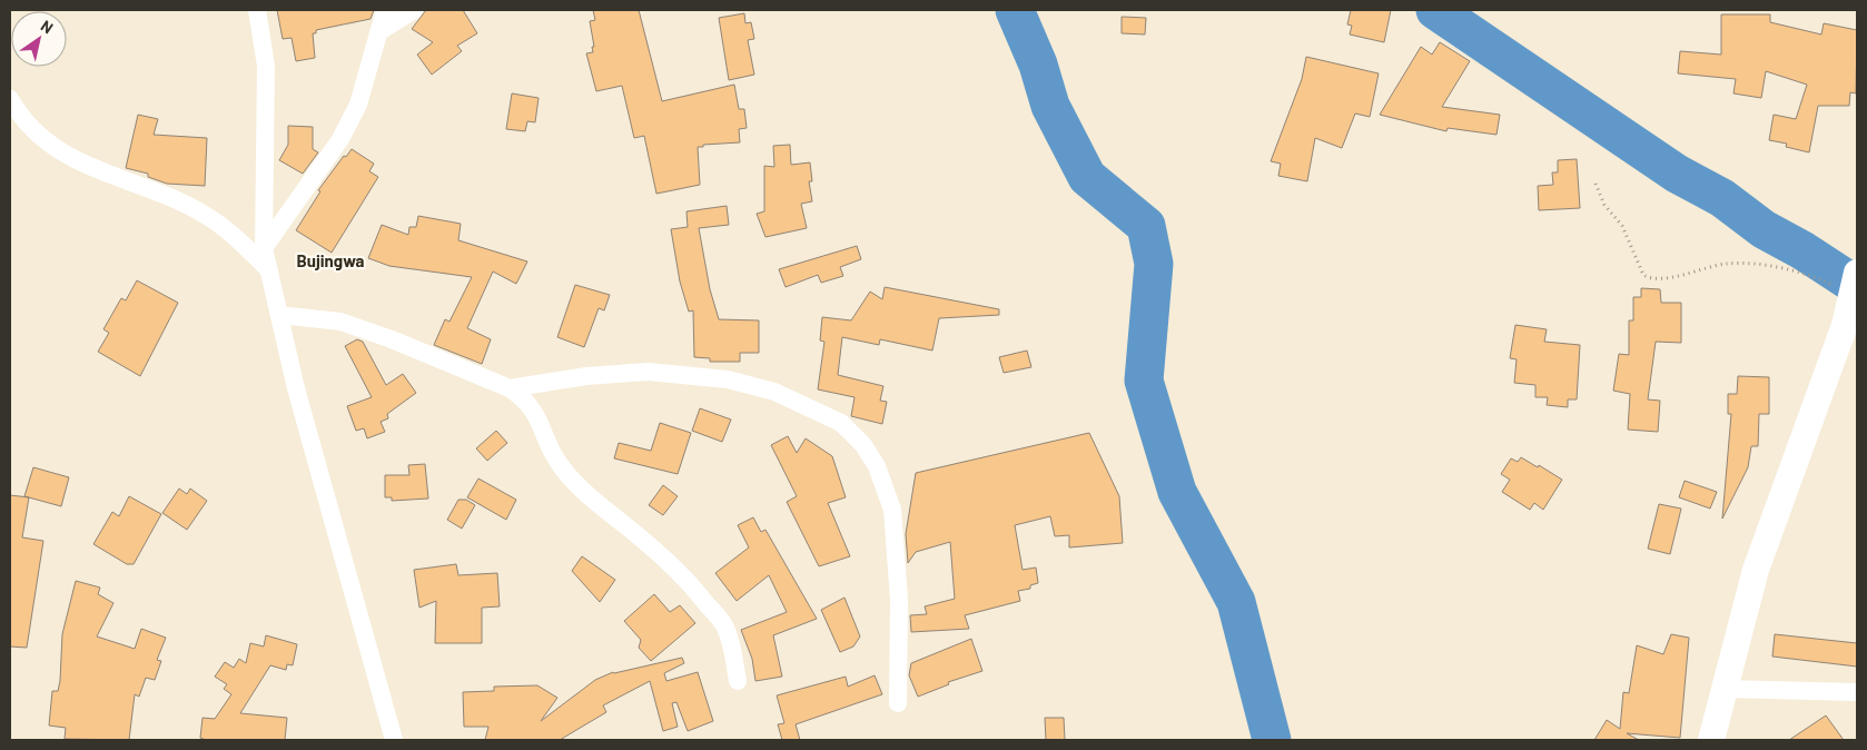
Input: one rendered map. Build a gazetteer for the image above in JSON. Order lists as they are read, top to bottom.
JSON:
{
  "districts": ["Bujingwa"],
  "north": "top right"
}
